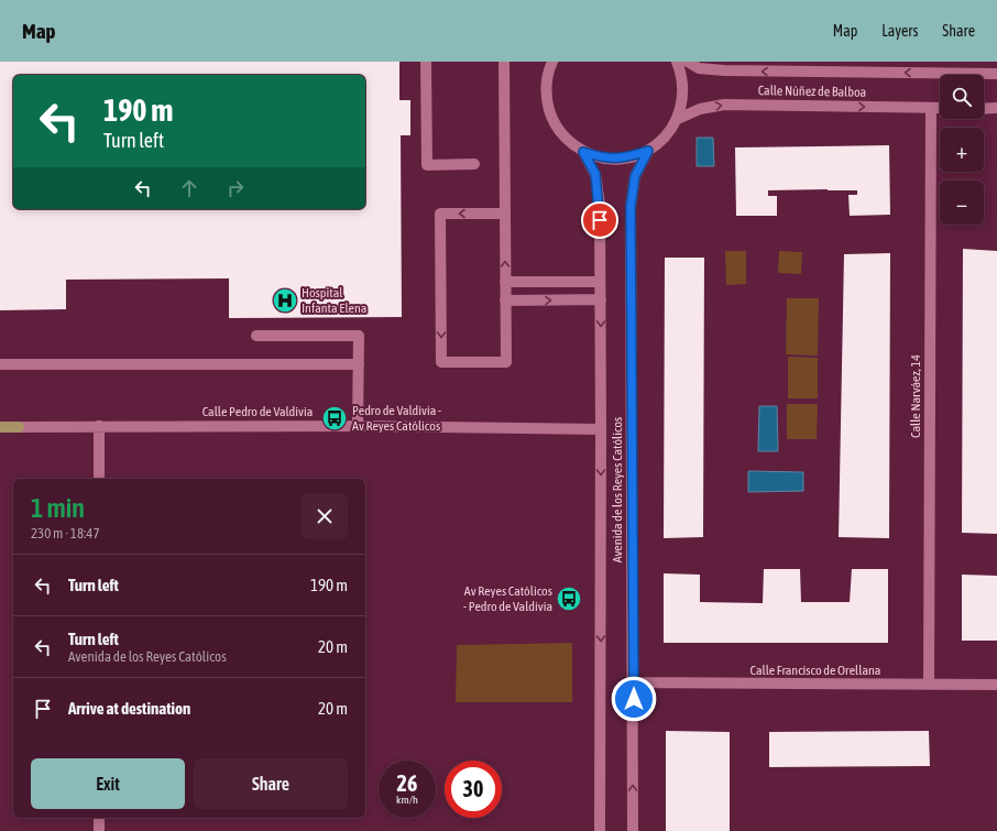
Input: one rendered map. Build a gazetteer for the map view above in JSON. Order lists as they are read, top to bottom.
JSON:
{
  "streets": {
    "street": [
      "Calle Núñez de Balboa",
      "Calle Narváez, 14",
      "Calle Pedro de Valdivia",
      "Avenida de los Reyes Católicos",
      "Calle Francisco de Orellana"
    ]
  },
  "crossings": [
    ["Calle Núñez de Balboa", "Calle Narváez, 14"],
    ["Calle Narváez, 14", "Calle Francisco de Orellana"],
    ["Calle Pedro de Valdivia", "Avenida de los Reyes Católicos"],
    ["Avenida de los Reyes Católicos", "Calle Francisco de Orellana"]
  ],
  "places": {
    "hospital": ["Hospital Infanta Elena"],
    "bus stop": ["Pedro de Valdivia - Av Reyes Católicos", "Av Reyes Católicos - Pedro de Valdivia"]
  },
  "page": {
    "header": "Map",
    "nav": ["Map", "Layers", "Share"],
    "map_buttons": ["+", "−"],
    "turn": ["190 m", "Turn left"],
    "heading": ["1 min", "230 m · 18:47"],
    "list": [
      {
        "name": "Turn left",
        "value": "190 m"
      },
      {
        "name": "Turn left",
        "note": "Avenida de los Reyes Católicos",
        "value": "20 m"
      },
      {
        "name": "Arrive at destination",
        "value": "20 m"
      }
    ],
    "buttons": ["Exit", "Share"],
    "speed": "26 km/h",
    "limit": "30"
  }
}
